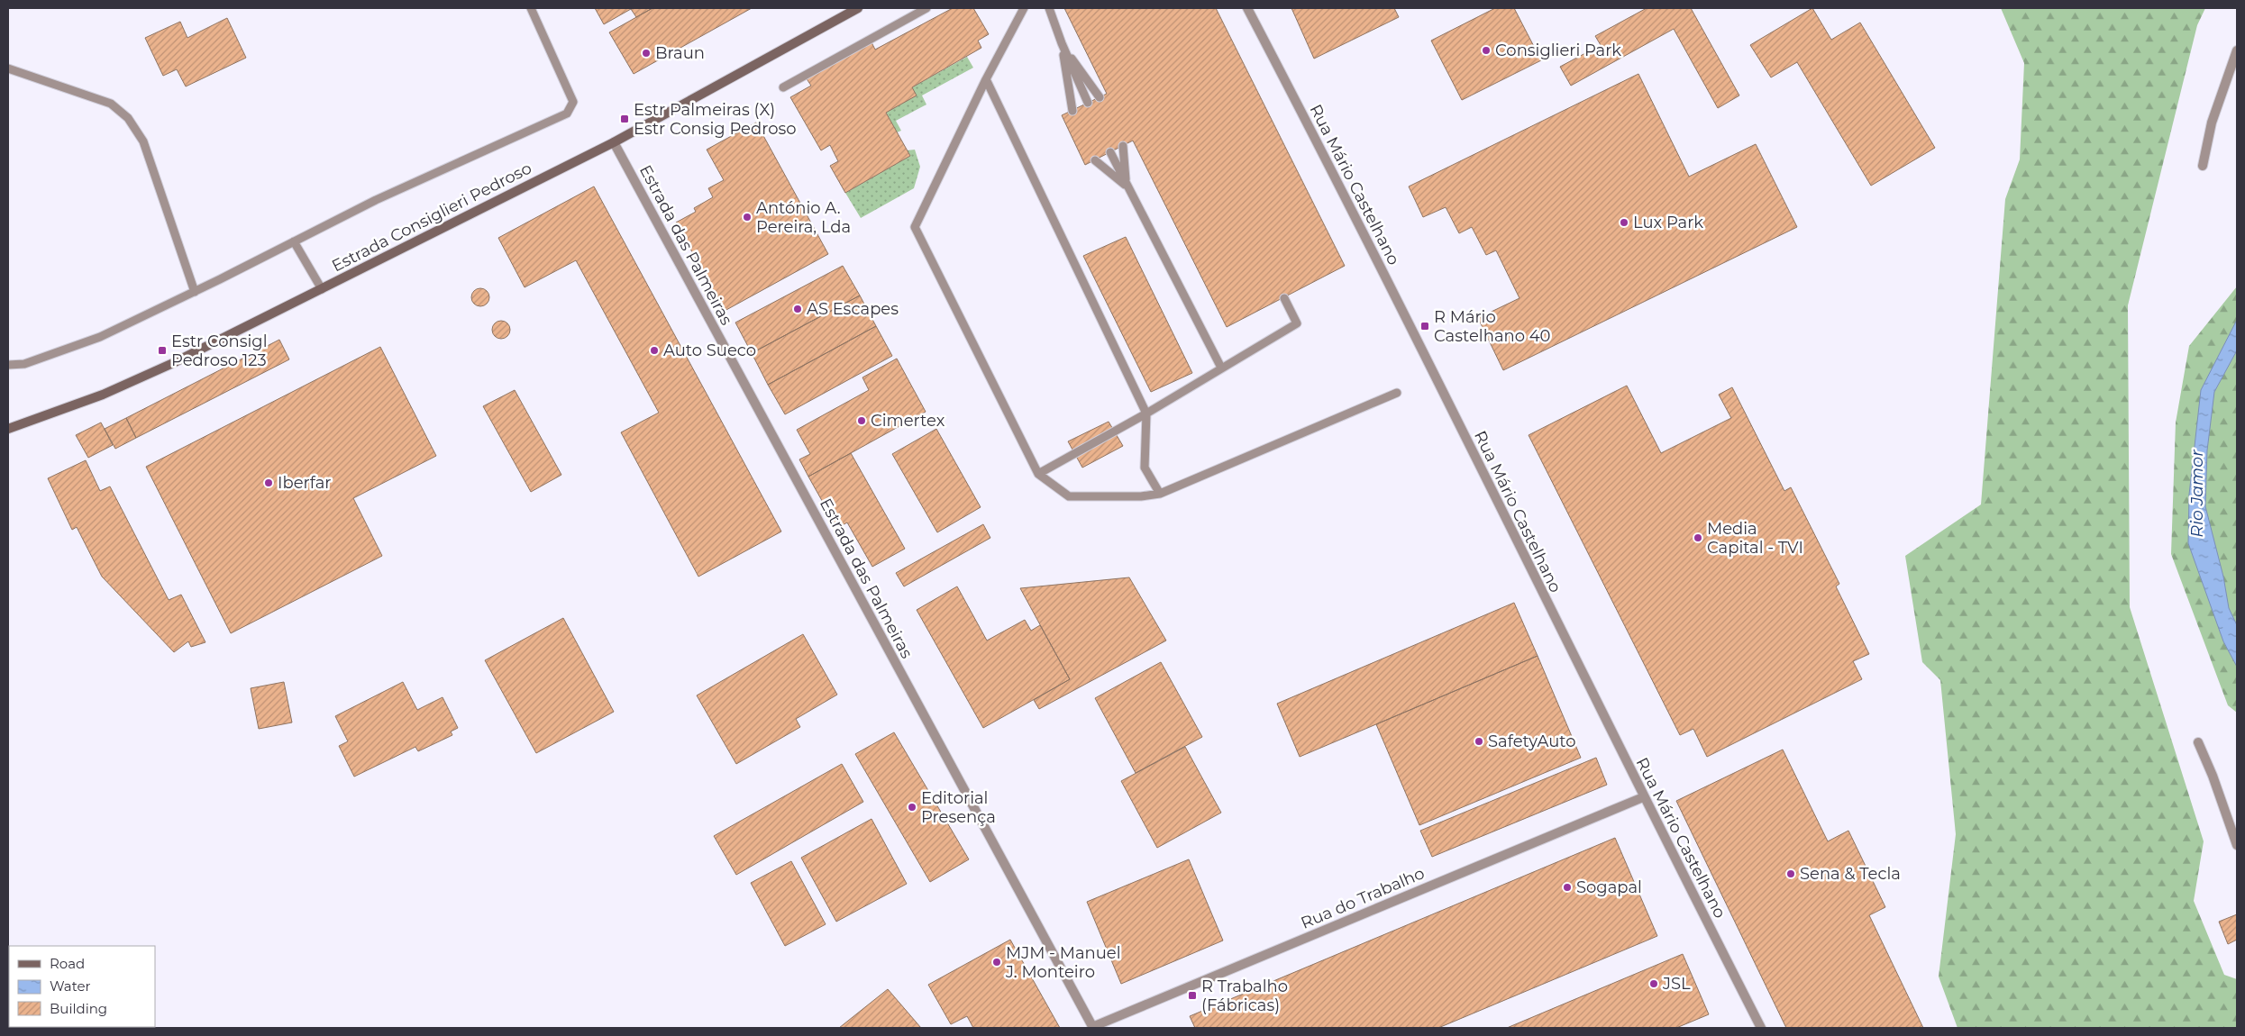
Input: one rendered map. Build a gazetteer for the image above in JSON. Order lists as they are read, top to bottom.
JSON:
{
  "streets": {
    "main road": ["Estrada Consiglieri Pedroso"],
    "street": ["Rua Mário Castelhano", "Estrada das Palmeiras", "Rua do Trabalho"]
  },
  "crossings": [
    ["Rua Mário Castelhano", "Rua do Trabalho"],
    ["Estrada Consiglieri Pedroso", "Estrada das Palmeiras"],
    ["Estrada das Palmeiras", "Rua do Trabalho"]
  ],
  "water": ["Rio Jamor"],
  "places": {
    "other": [
      "Consiglieri Park",
      "Braun",
      "António A. Pereira, Lda",
      "Lux Park",
      "AS Escapes",
      "Auto Sueco",
      "Cimertex",
      "Iberfar",
      "Media Capital - TVI",
      "SafetyAuto",
      "Editorial Presença",
      "Sena & Tecla",
      "Sogapal",
      "MJM - Manuel J. Monteiro",
      "JSL"
    ],
    "transit": [
      "Estr Palmeiras (X) Estr Consig Pedroso",
      "R Mário Castelhano 40",
      "Estr Consigl Pedroso 123",
      "R Trabalho (Fábricas)"
    ]
  },
  "legend": ["Road", "Water", "Building"]
}
